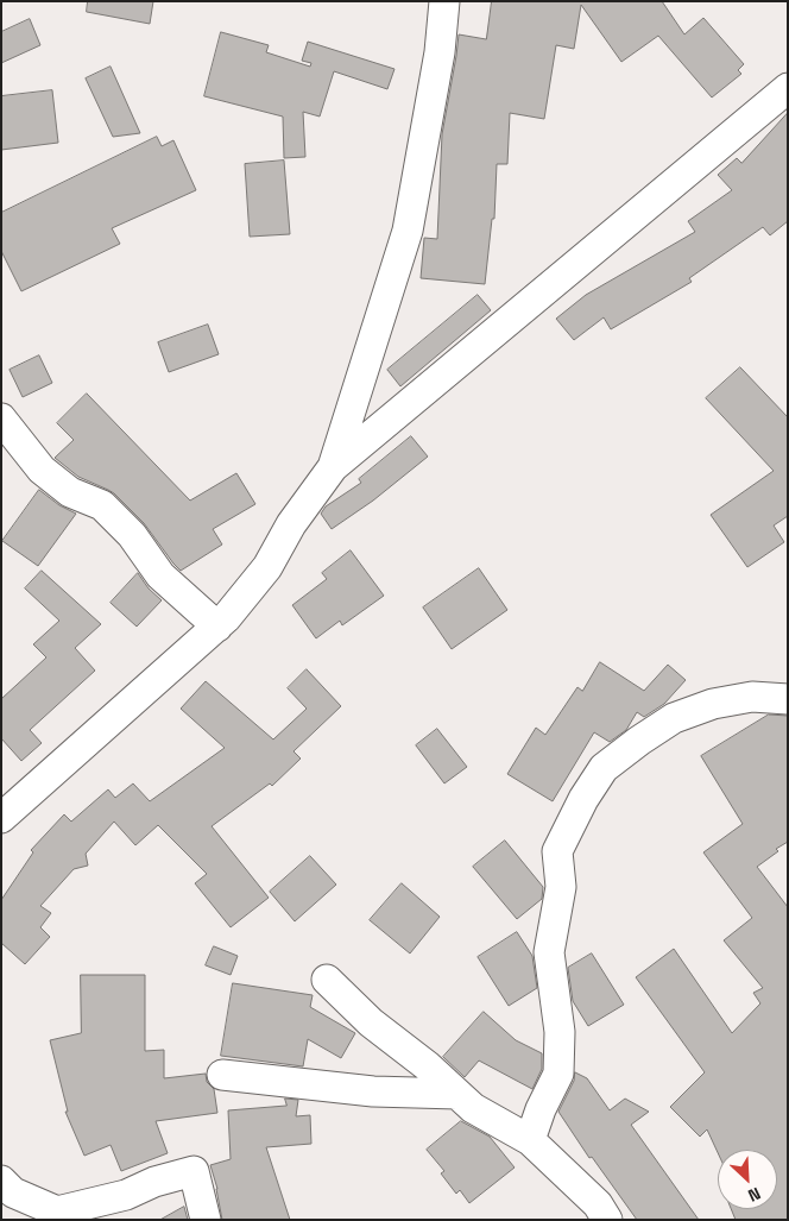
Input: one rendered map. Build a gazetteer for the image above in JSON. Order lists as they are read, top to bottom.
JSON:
{
  "north": "bottom right"
}
